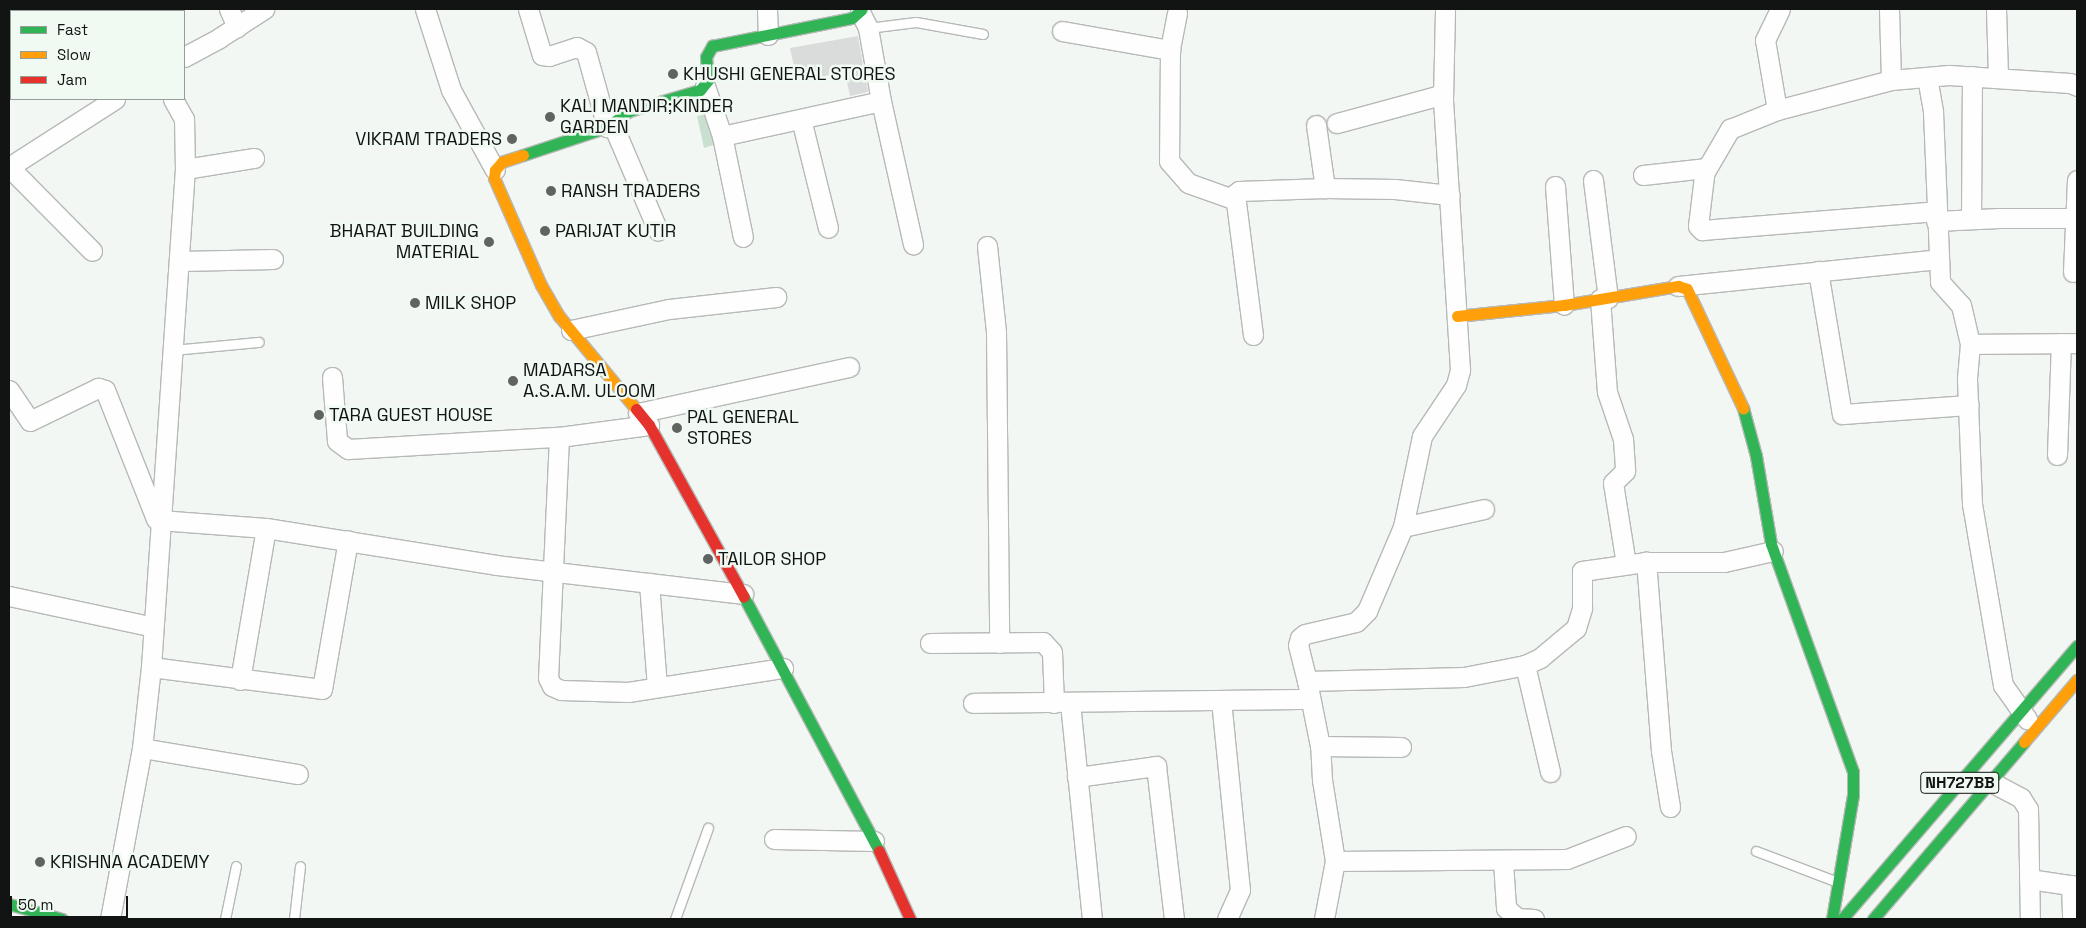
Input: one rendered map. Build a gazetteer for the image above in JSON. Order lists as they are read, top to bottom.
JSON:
{
  "streets": {
    "main road": ["NH727BB"]
  },
  "places": [
    "KHUSHI GENERAL STORES",
    "KALI MANDIR;KINDER GARDEN",
    "VIKRAM TRADERS",
    "RANSH TRADERS",
    "PARIJAT KUTIR",
    "BHARAT BUILDING MATERIAL",
    "MILK SHOP",
    "MADARSA A.S.A.M. ULOOM",
    "TARA GUEST HOUSE",
    "PAL GENERAL STORES",
    "TAILOR SHOP",
    "KRISHNA ACADEMY"
  ],
  "legend": ["Fast", "Slow", "Jam"],
  "scale_bar": "50 m"
}
